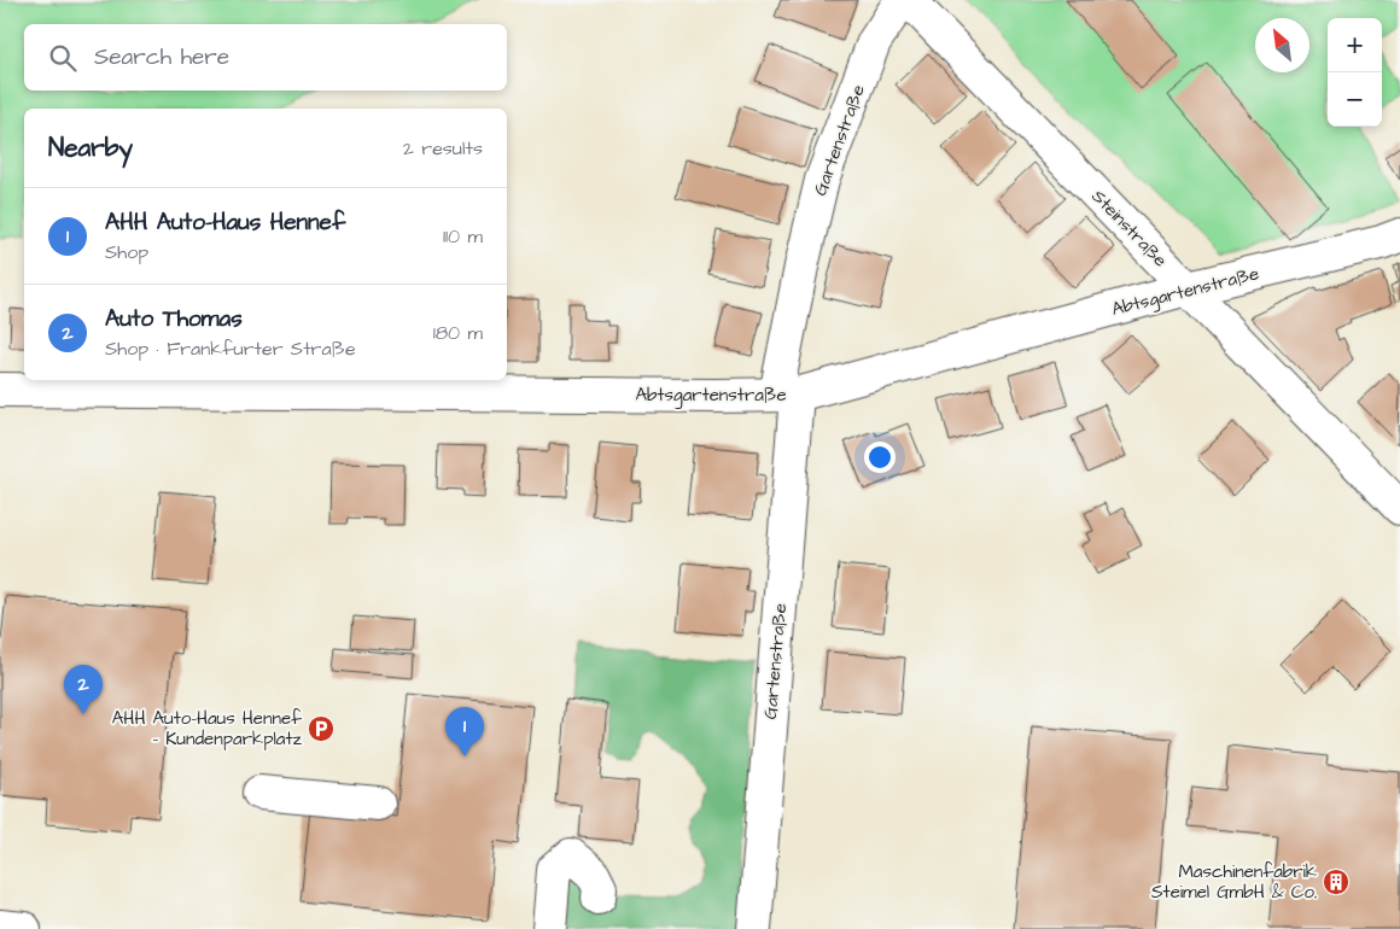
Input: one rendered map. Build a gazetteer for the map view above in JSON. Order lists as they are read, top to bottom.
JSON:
{
  "streets": {
    "street": ["Gartenstraße", "Steinstraße", "Abtsgartenstraße"]
  },
  "crossings": [
    ["Gartenstraße", "Abtsgartenstraße"],
    ["Steinstraße", "Abtsgartenstraße"]
  ],
  "places": {
    "parking": ["AHH Auto-Haus Hennef - Kundenparkplatz"],
    "building": ["Maschinenfabrik Steimel GmbH & Co."]
  },
  "north": "top left",
  "page": {
    "map_buttons": ["+", "−"],
    "search": "Search here",
    "heading": ["Nearby", "2 results"],
    "list": [
      {
        "mark": "1",
        "name": "AHH Auto-Haus Hennef",
        "note": "Shop",
        "value": "110 m"
      },
      {
        "mark": "2",
        "name": "Auto Thomas",
        "note": "Shop · Frankfurter Straße",
        "value": "180 m"
      }
    ],
    "pins": ["2", "1"]
  }
}
